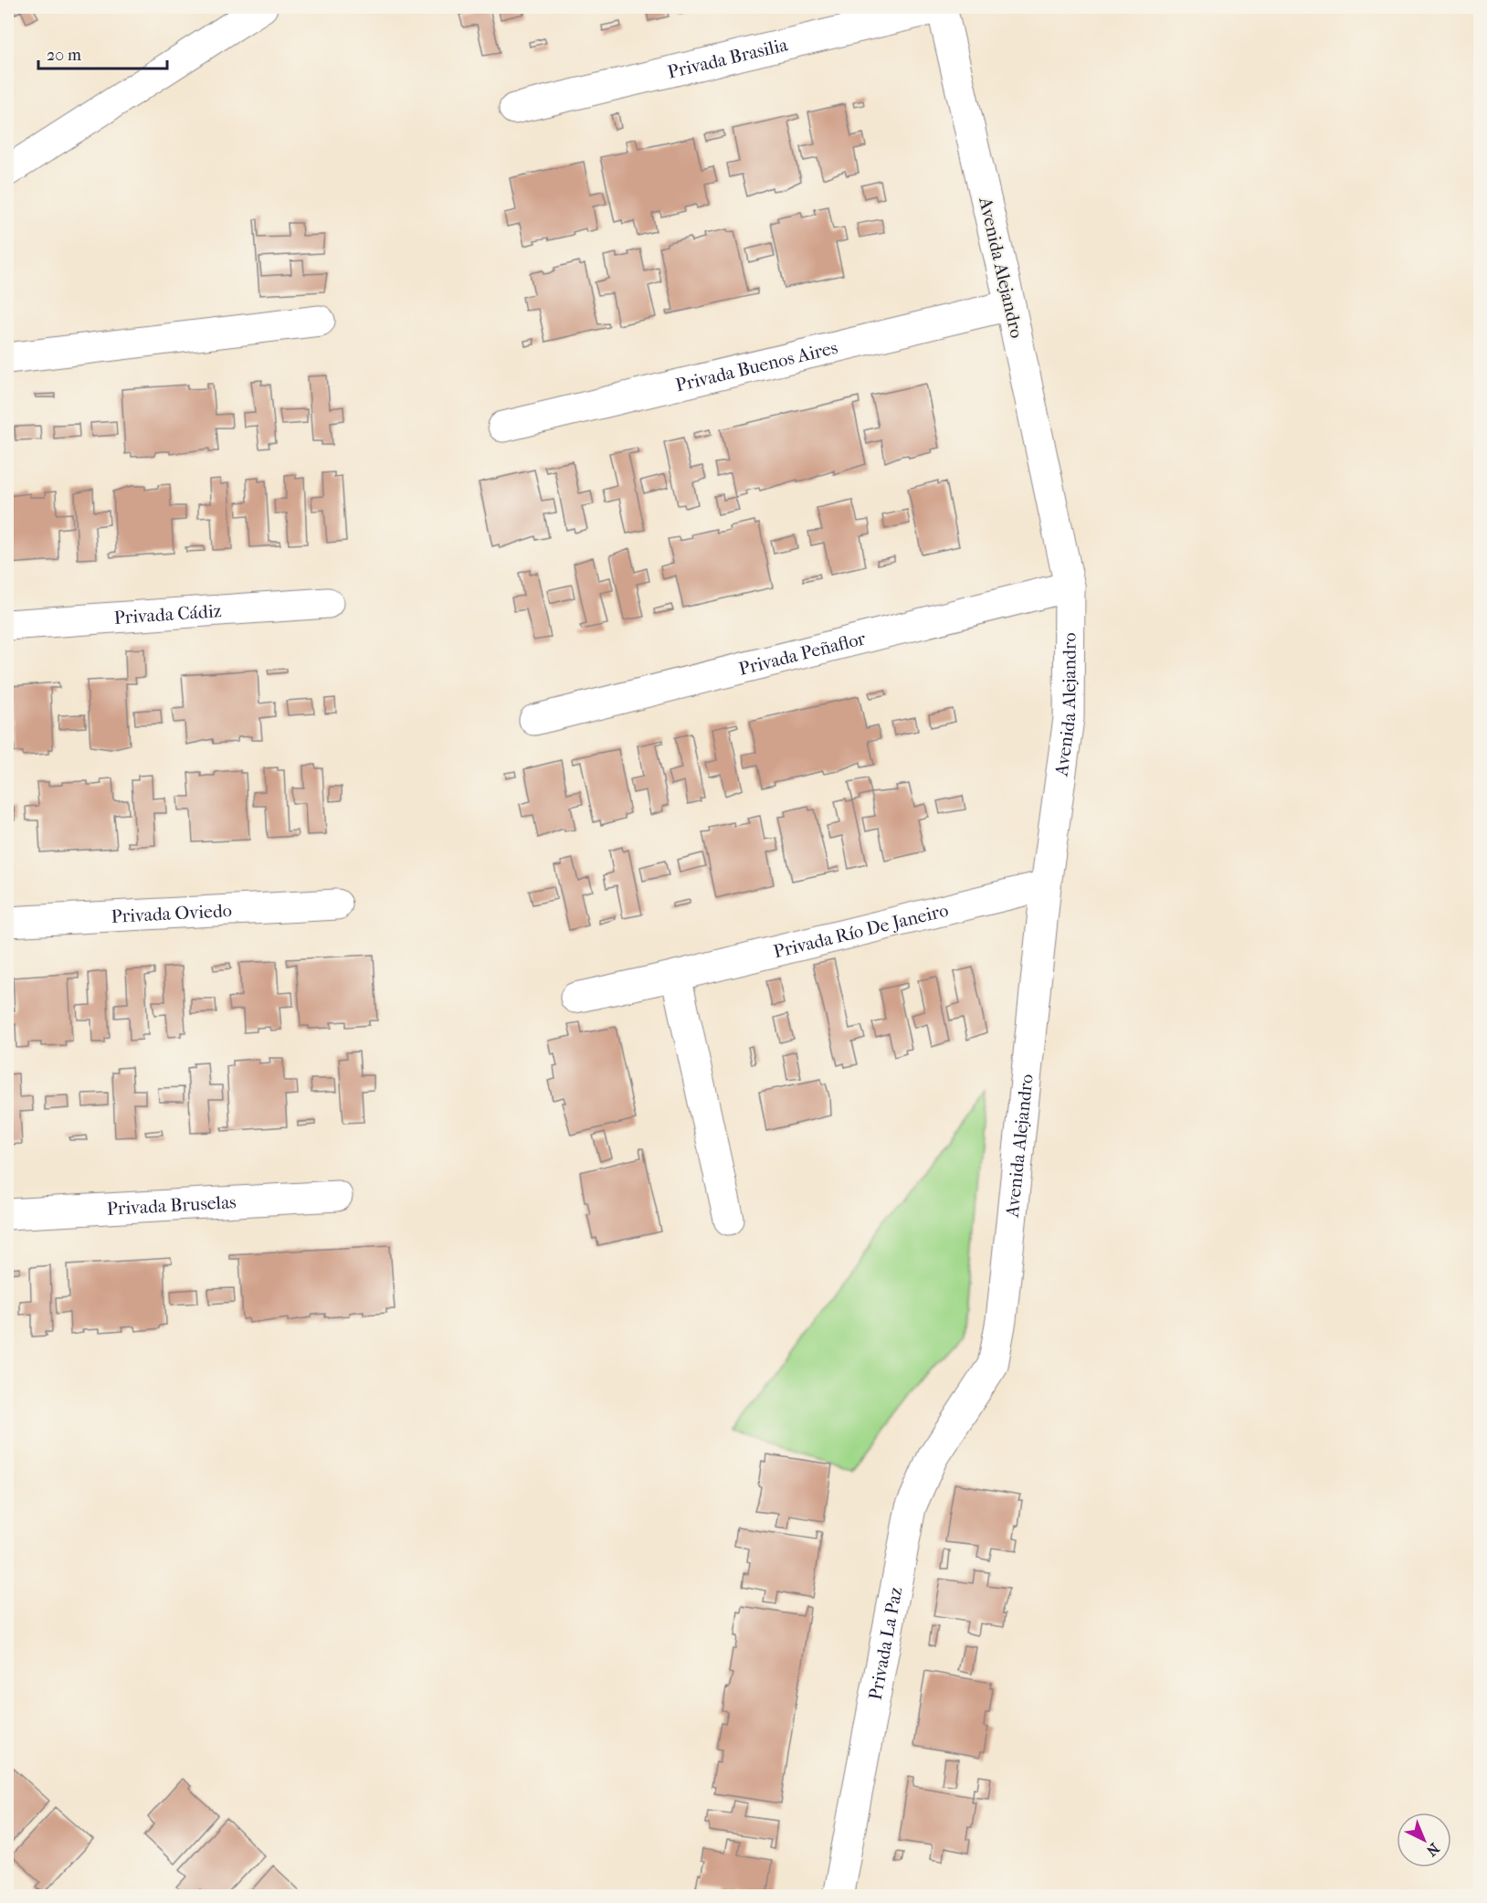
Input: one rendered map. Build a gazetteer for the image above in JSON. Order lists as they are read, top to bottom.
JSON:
{
  "streets": {
    "street": [
      "Privada Brasilia",
      "Avenida Alejandro",
      "Privada Buenos Aires",
      "Privada Cádiz",
      "Privada Peñaflor",
      "Privada Oviedo",
      "Privada Río De Janeiro",
      "Privada Bruselas",
      "Privada La Paz"
    ]
  },
  "crossings": [
    ["Privada Brasilia", "Avenida Alejandro"],
    ["Avenida Alejandro", "Privada Buenos Aires"],
    ["Avenida Alejandro", "Privada Peñaflor"],
    ["Avenida Alejandro", "Privada Río De Janeiro"],
    ["Avenida Alejandro", "Privada La Paz"]
  ],
  "scale_bar": "20 m",
  "north": "bottom right"
}
